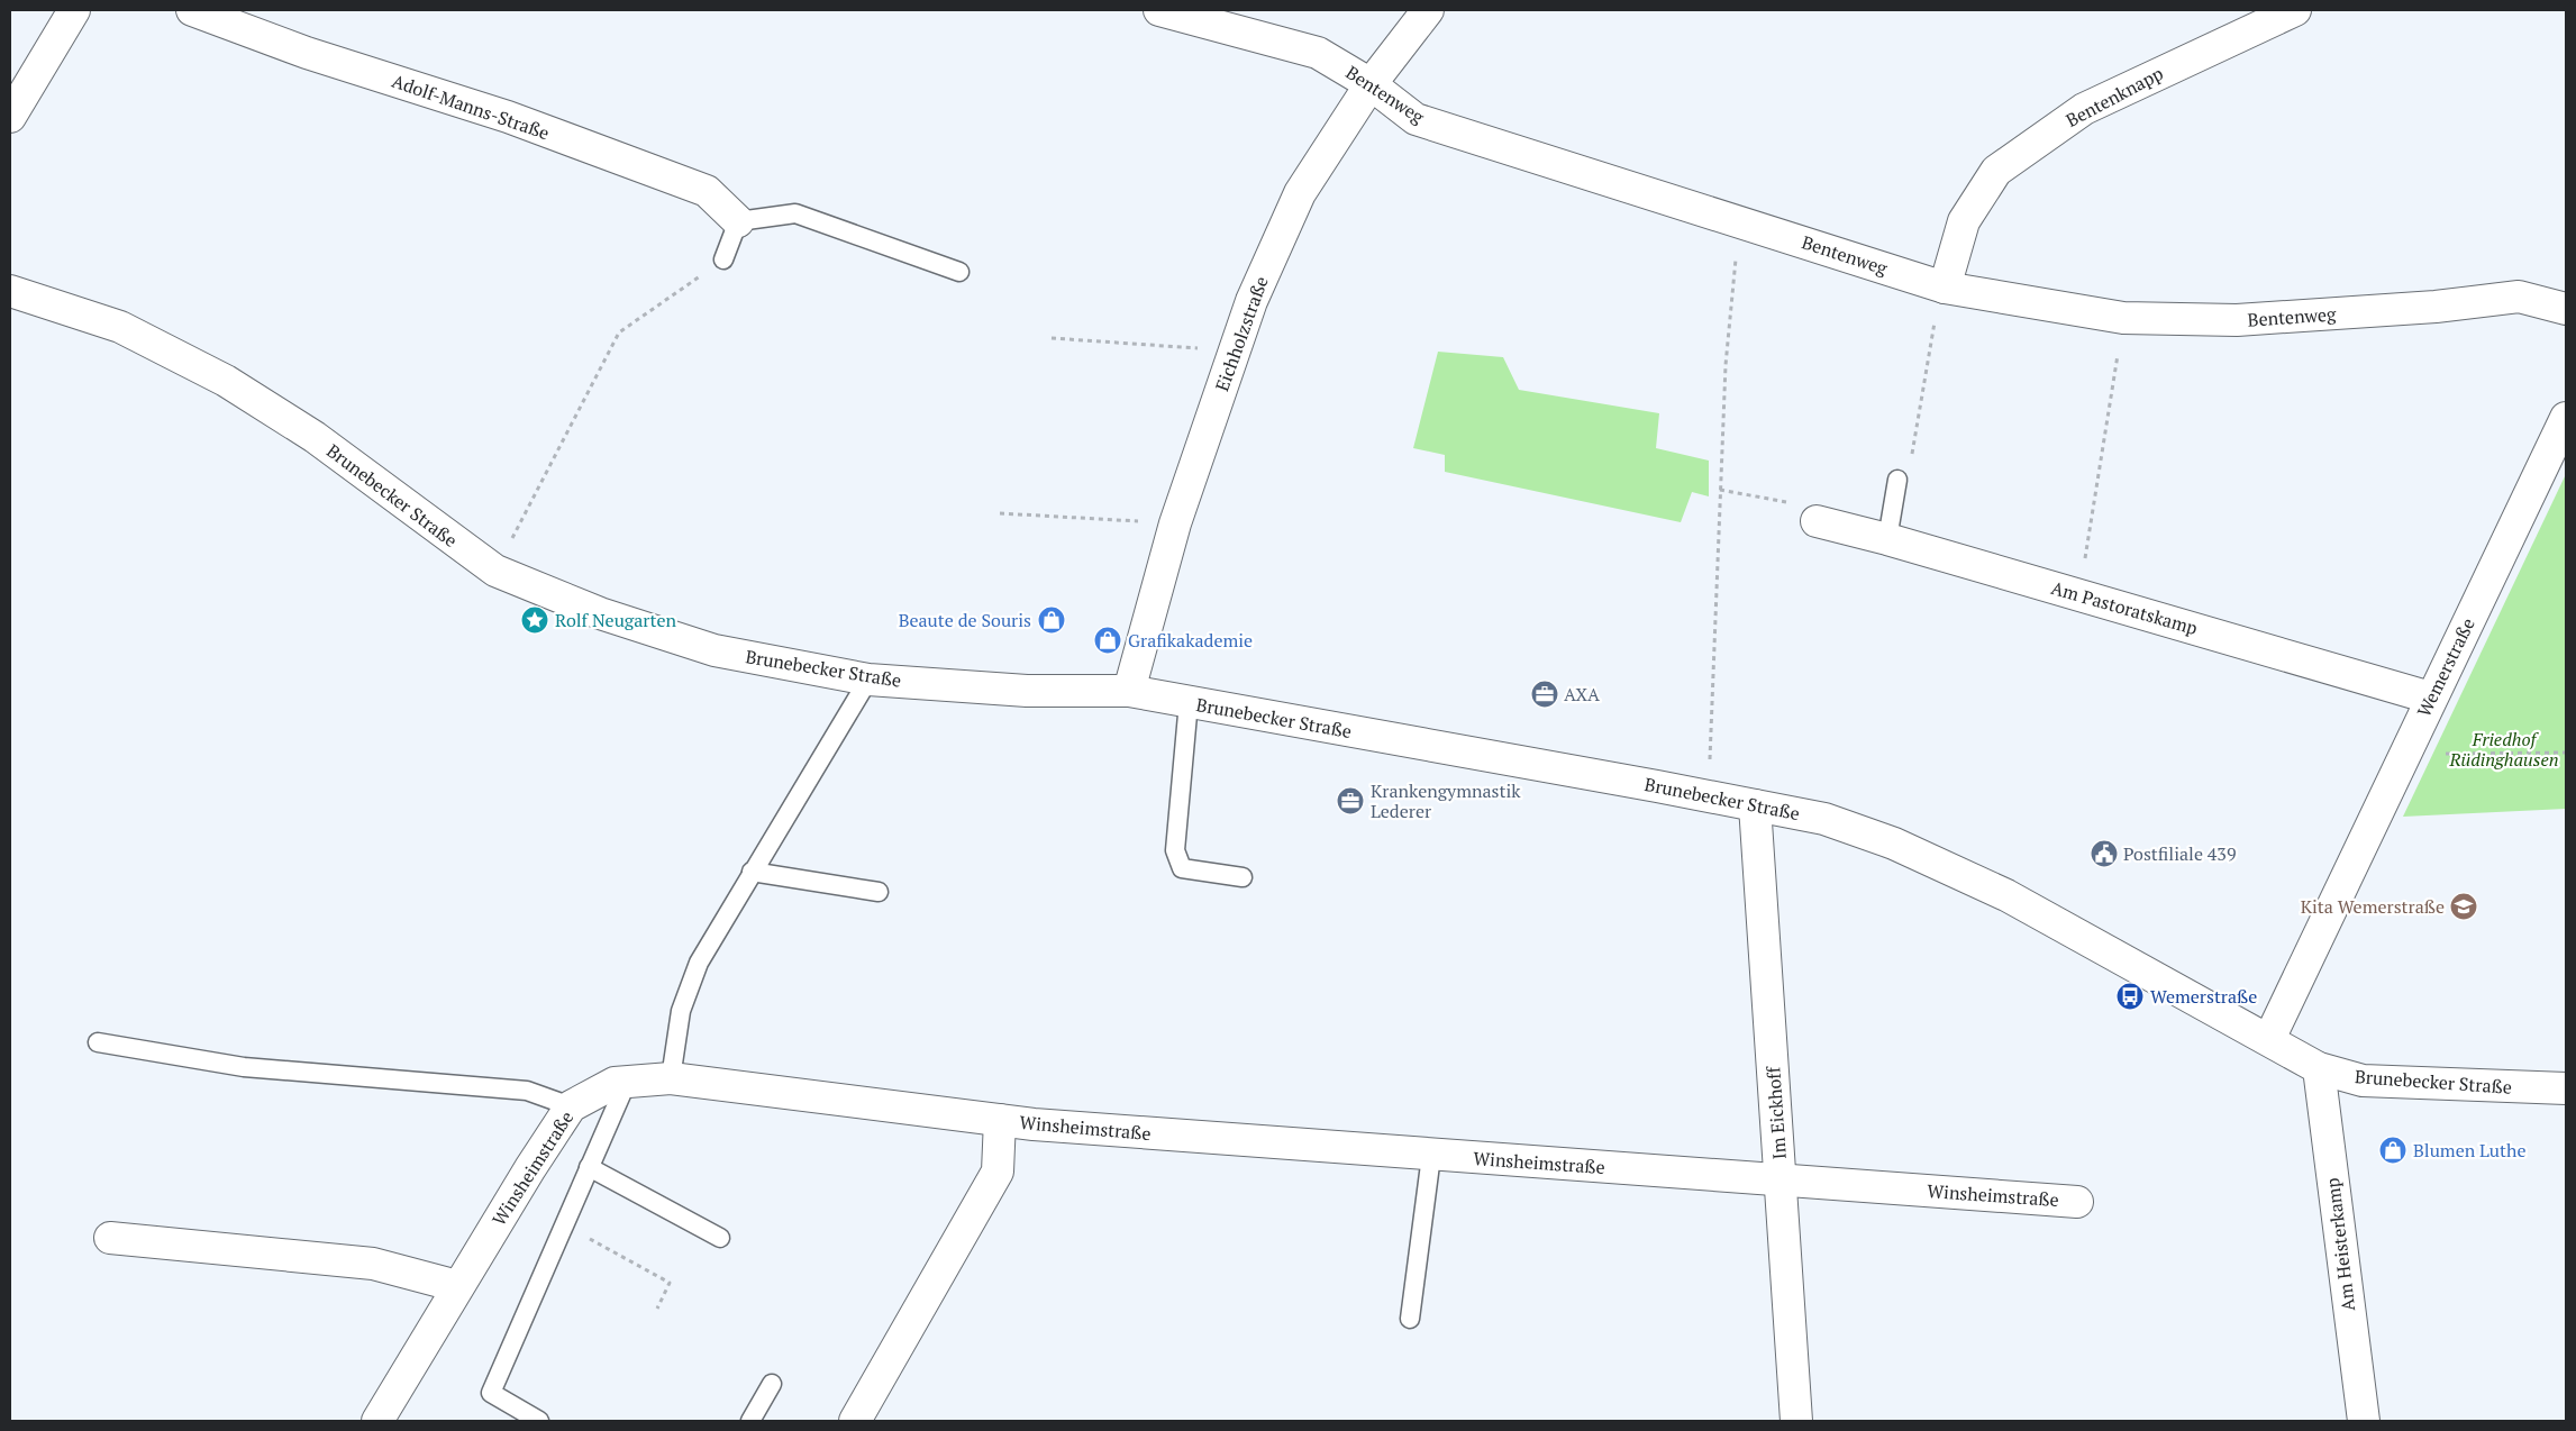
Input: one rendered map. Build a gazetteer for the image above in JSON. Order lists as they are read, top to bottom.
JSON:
{
  "streets": {
    "street": [
      "Bentenweg",
      "Bentenknapp",
      "Adolf-Manns-Straße",
      "Eichholzstraße",
      "Brunebecker Straße",
      "Am Pastoratskamp",
      "Wemerstraße",
      "Im Eickhoff",
      "Winsheimstraße",
      "Am Heisterkamp"
    ]
  },
  "crossings": [
    ["Bentenweg", "Bentenknapp"],
    ["Bentenweg", "Eichholzstraße"],
    ["Eichholzstraße", "Brunebecker Straße"],
    ["Brunebecker Straße", "Wemerstraße"],
    ["Brunebecker Straße", "Im Eickhoff"],
    ["Brunebecker Straße", "Am Heisterkamp"],
    ["Am Pastoratskamp", "Wemerstraße"],
    ["Im Eickhoff", "Winsheimstraße"]
  ],
  "parks": ["Friedhof Rüdinghausen"],
  "places": {
    "place": ["Rolf Neugarten"],
    "shop": ["Beaute de Souris", "Grafikakademie", "Blumen Luthe"],
    "office": ["AXA", "Krankengymnastik Lederer"],
    "public building": ["Postfiliale 439"],
    "school or university": ["Kita Wemerstraße"],
    "bus stop": ["Wemerstraße"]
  }
}
